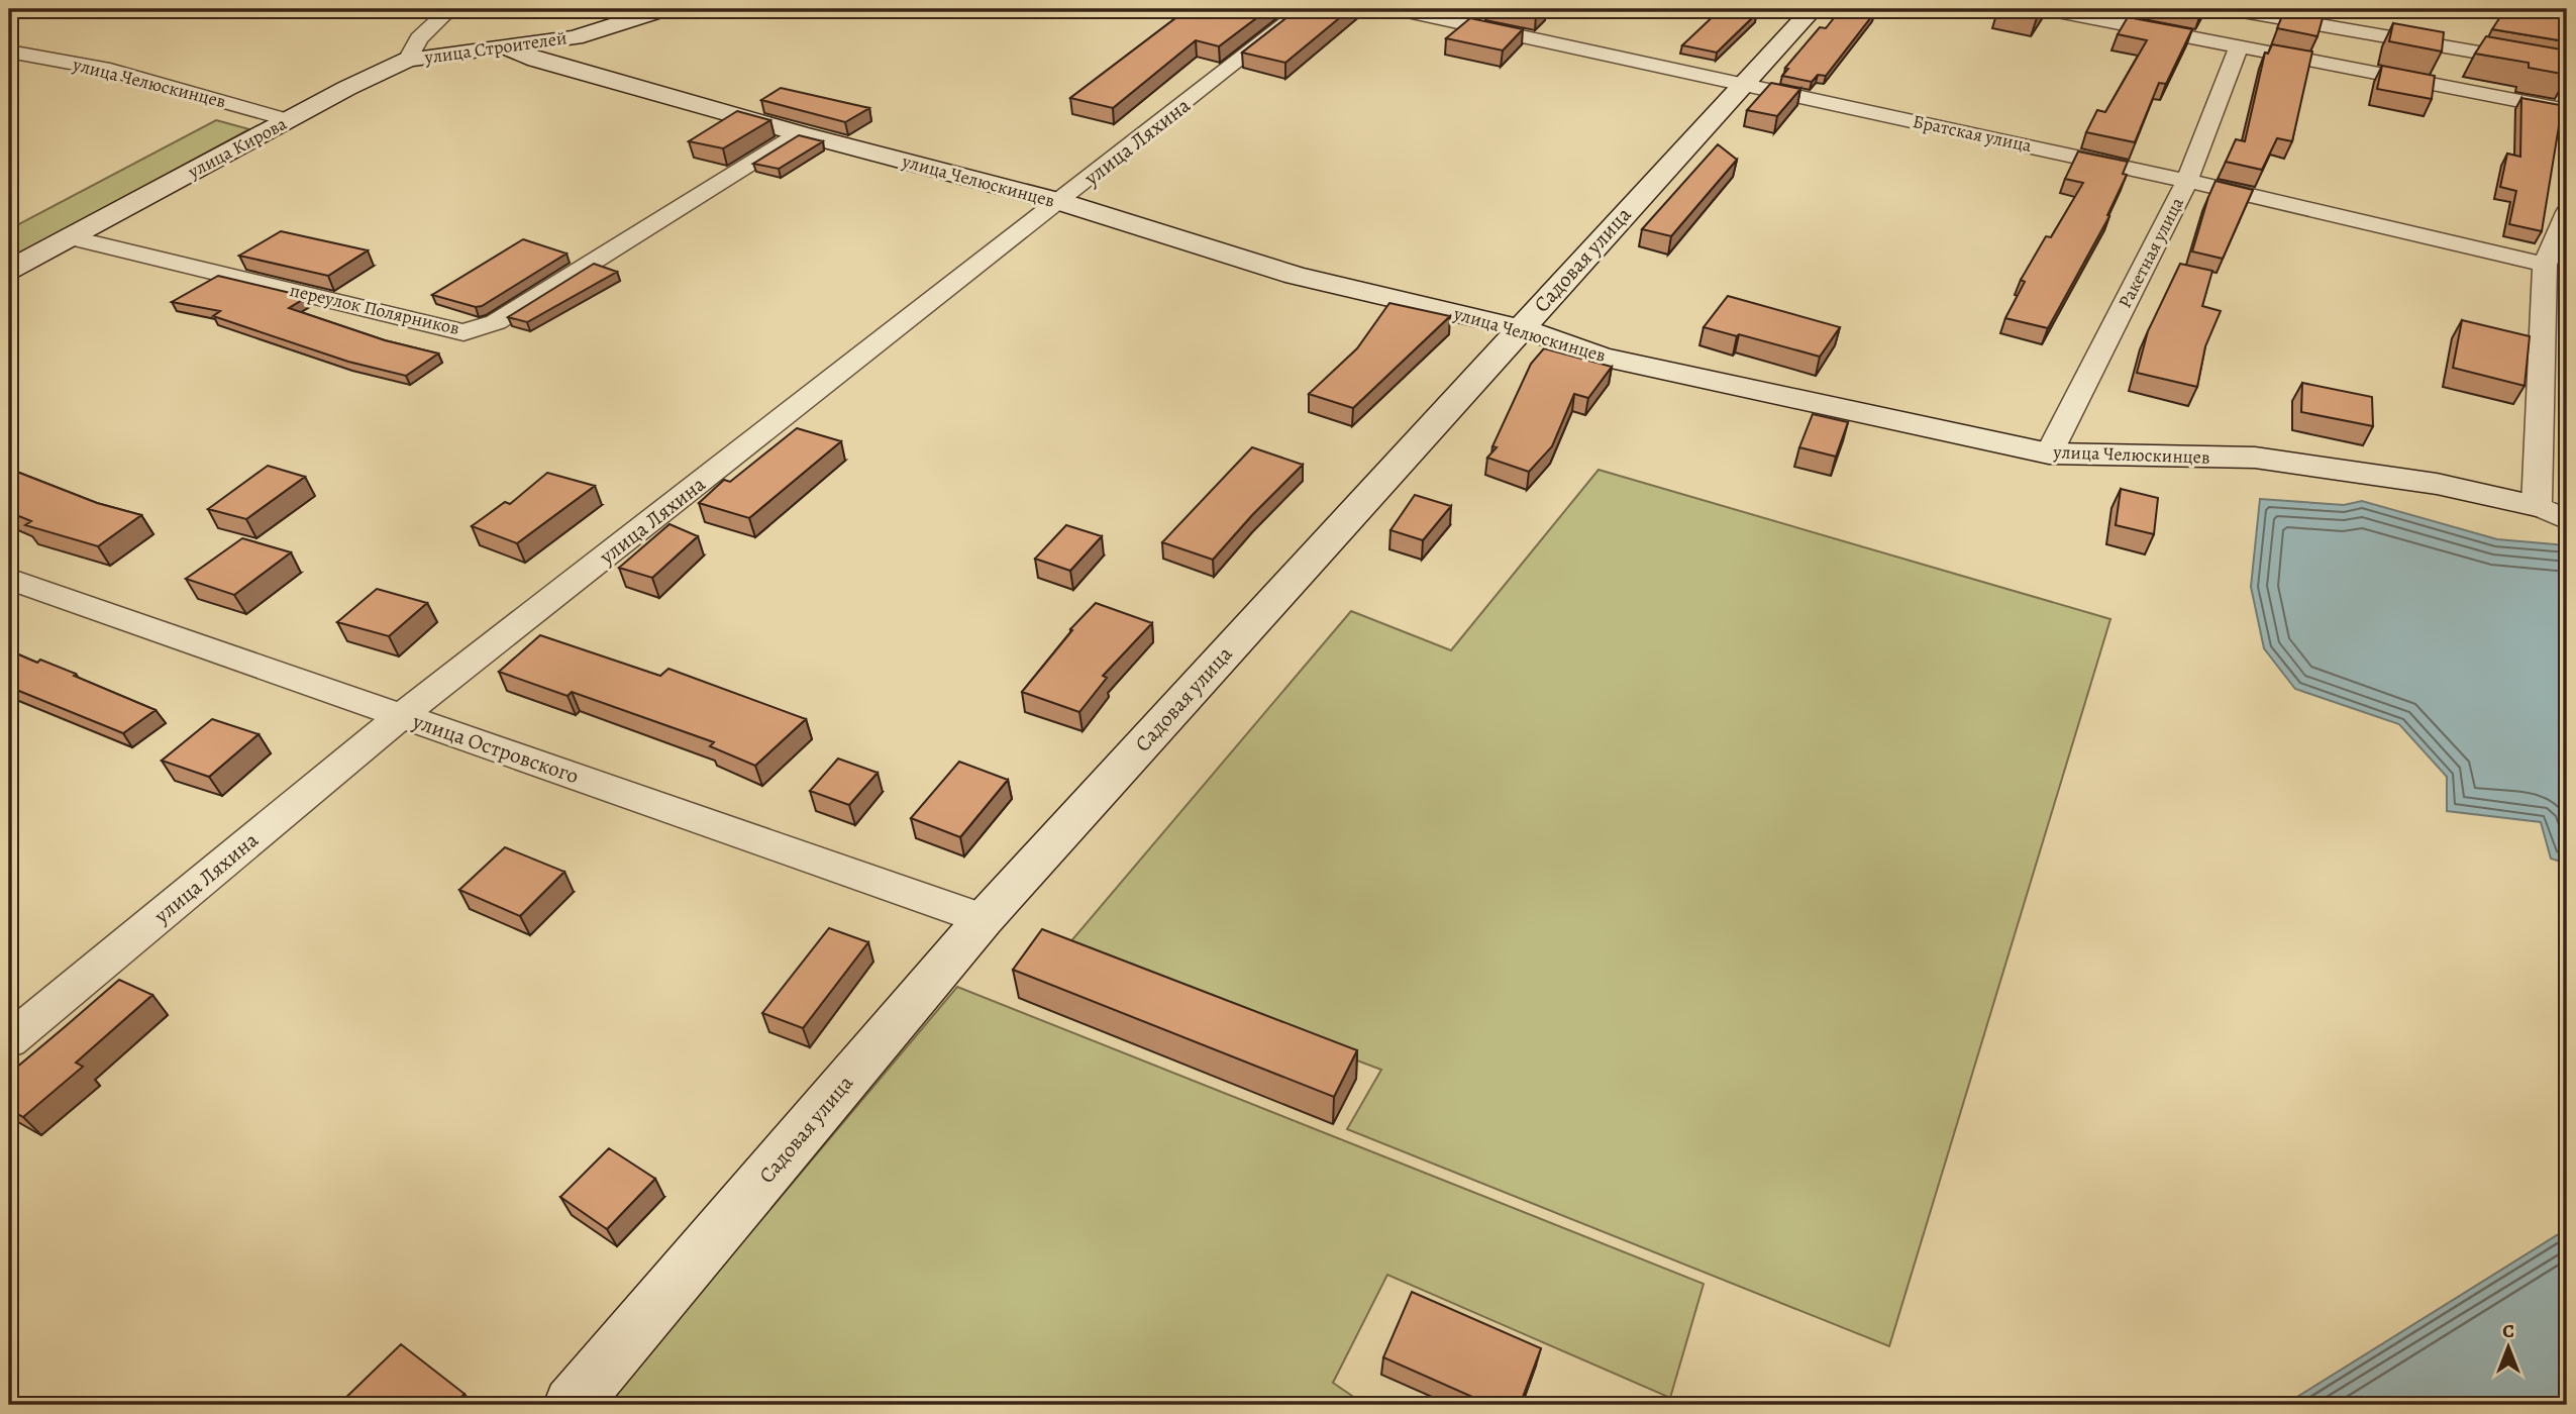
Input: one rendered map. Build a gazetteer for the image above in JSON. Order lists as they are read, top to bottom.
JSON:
{
  "streets": {
    "street": [
      "улица Строителей",
      "улица Челюскинцев",
      "Братская улица",
      "улица Ляхина",
      "улица Кирова",
      "Ракетная улица",
      "Садовая улица",
      "переулок Полярников",
      "улица Островского"
    ]
  },
  "crossings": [
    ["улица Строителей", "улица Челюскинцев"],
    ["улица Строителей", "улица Кирова"],
    ["улица Челюскинцев", "улица Ляхина"],
    ["улица Челюскинцев", "улица Кирова"],
    ["улица Челюскинцев", "Ракетная улица"],
    ["улица Челюскинцев", "Садовая улица"],
    ["улица Челюскинцев", "переулок Полярников"],
    ["Братская улица", "Ракетная улица"],
    ["Братская улица", "Садовая улица"],
    ["улица Ляхина", "улица Островского"],
    ["улица Кирова", "переулок Полярников"],
    ["Садовая улица", "улица Островского"]
  ],
  "north": "top"
}
